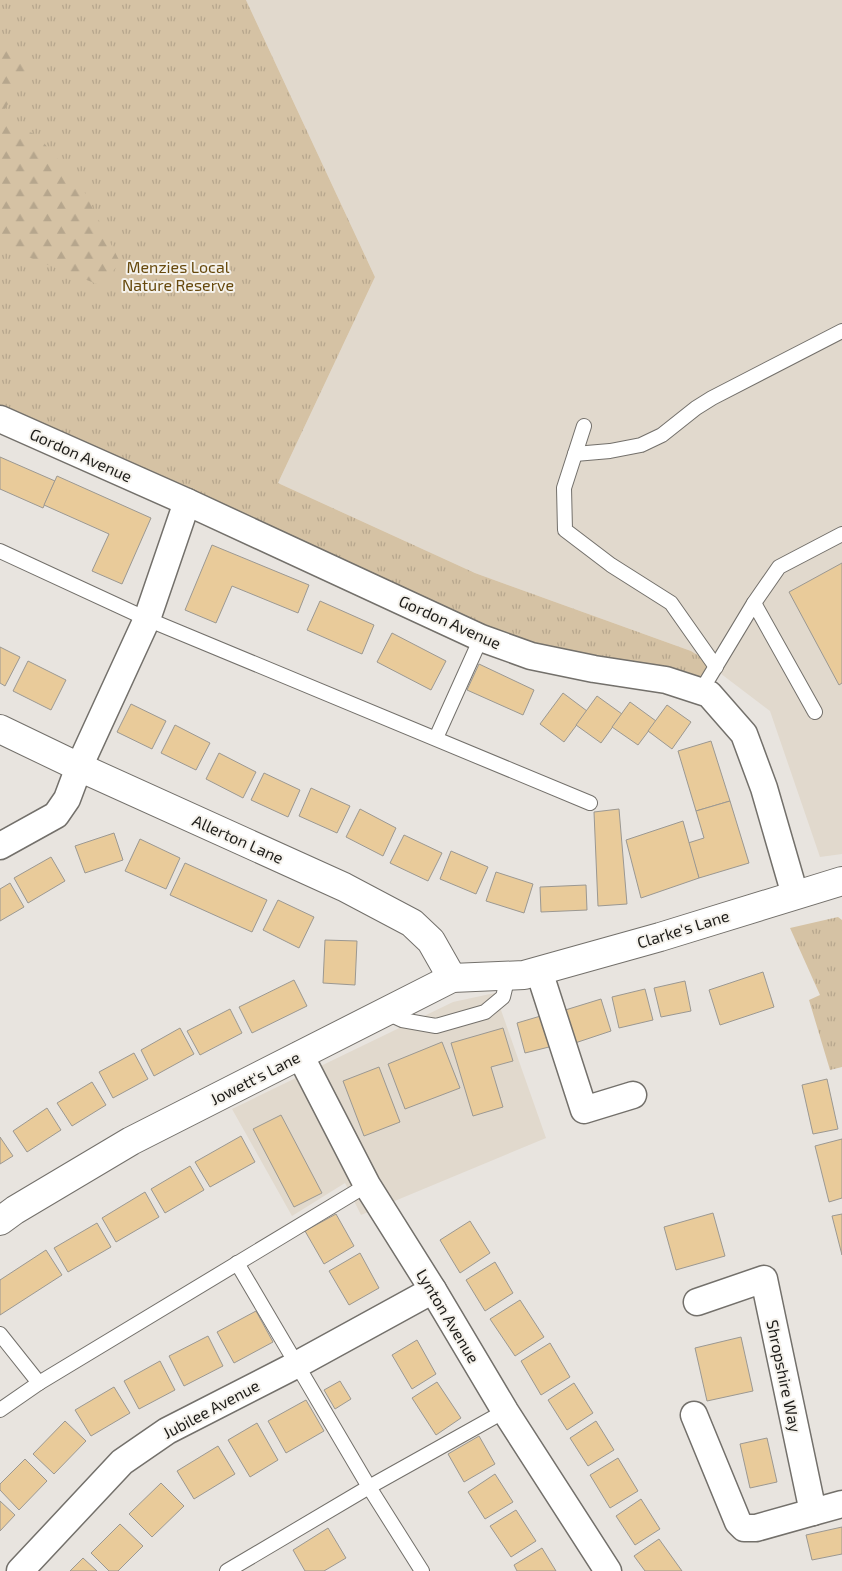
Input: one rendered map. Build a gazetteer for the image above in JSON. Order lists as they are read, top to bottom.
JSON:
{
  "streets": {
    "street": [
      "Gordon Avenue",
      "Allerton Lane",
      "Clarke's Lane",
      "Jowett's Lane",
      "Lynton Avenue",
      "Shropshire Way",
      "Jubilee Avenue"
    ]
  },
  "crossings": [
    ["Gordon Avenue", "Clarke's Lane"],
    ["Allerton Lane", "Jowett's Lane"],
    ["Clarke's Lane", "Jowett's Lane"],
    ["Jowett's Lane", "Lynton Avenue"],
    ["Lynton Avenue", "Jubilee Avenue"]
  ],
  "parks": ["Menzies Local Nature Reserve"]
}
